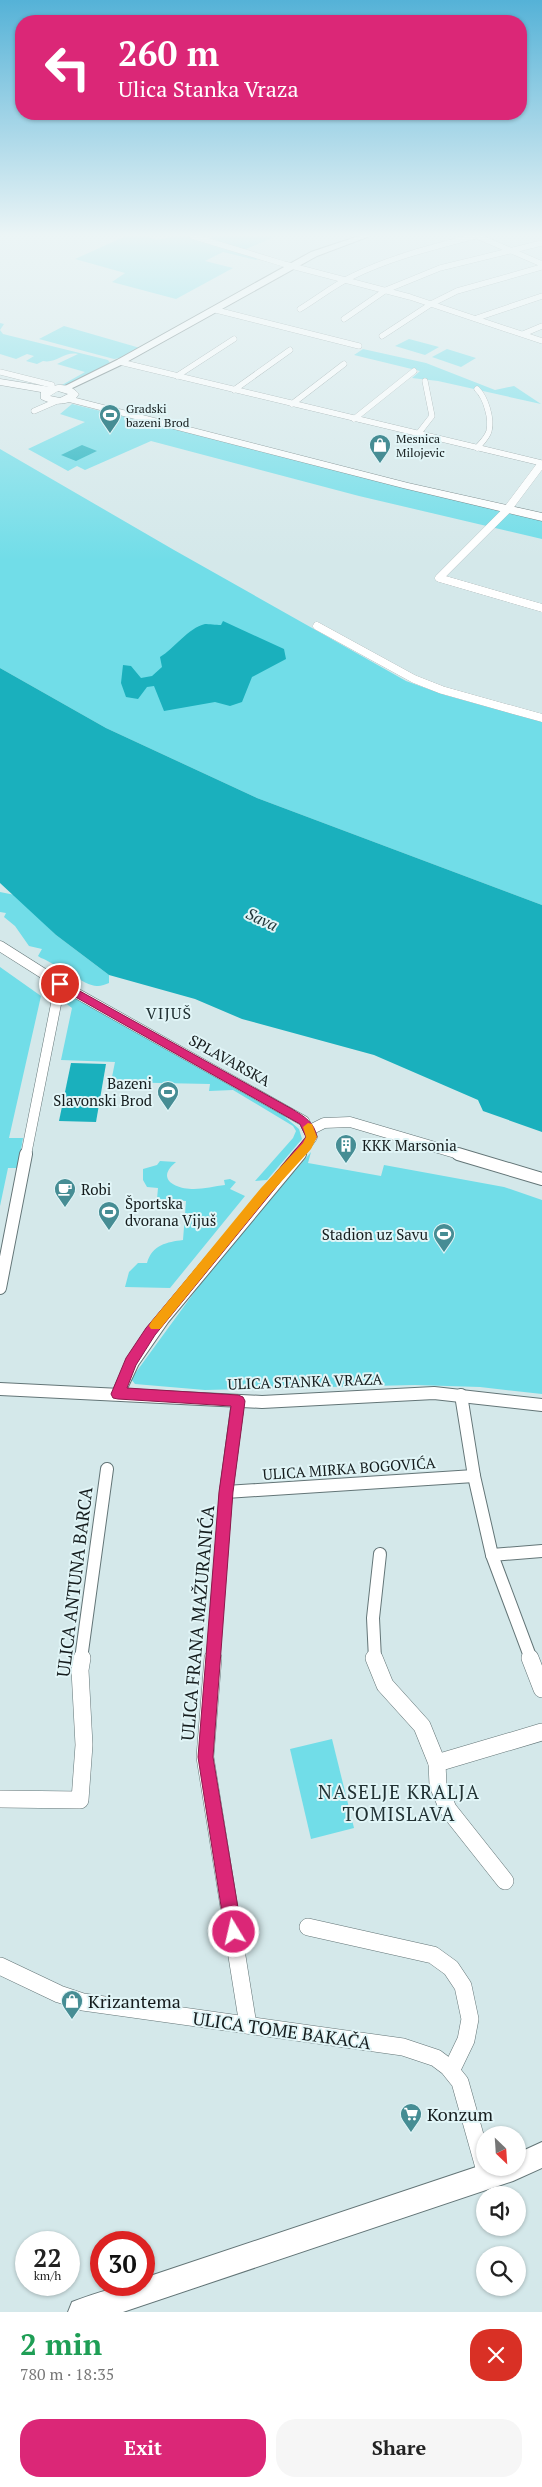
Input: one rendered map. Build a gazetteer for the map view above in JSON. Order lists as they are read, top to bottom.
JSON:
{
  "streets": {
    "street": [
      "SPLAVARSKA",
      "ULICA STANKA VRAZA",
      "ULICA MIRKA BOGOVIĆA",
      "ULICA ANTUNA BARCA",
      "ULICA FRANA MAŽURANIĆA",
      "ULICA TOME BAKAČA"
    ]
  },
  "crossings": [
    ["ULICA STANKA VRAZA", "ULICA FRANA MAŽURANIĆA"],
    ["ULICA MIRKA BOGOVIĆA", "ULICA FRANA MAŽURANIĆA"],
    ["ULICA FRANA MAŽURANIĆA", "ULICA TOME BAKAČA"]
  ],
  "districts": ["VIJUŠ", "NASELJE KRALJA TOMISLAVA"],
  "water": ["Sava"],
  "places": {
    "sports": [
      "Gradski bazeni Brod",
      "Bazeni Slavonski Brod",
      "Športska dvorana Vijuš",
      "Stadion uz Savu"
    ],
    "shop": ["Mesnica Milojevic", "Krizantema"],
    "building": ["KKK Marsonia"],
    "cafe": ["Robi"],
    "supermarket": ["Konzum"]
  },
  "north": "bottom right",
  "page": {
    "turn": ["260 m", "Ulica Stanka Vraza"],
    "speed": "22 km/h",
    "limit": "30",
    "heading": ["2 min", "780 m · 18:35"],
    "buttons": ["Exit", "Share"]
  }
}
